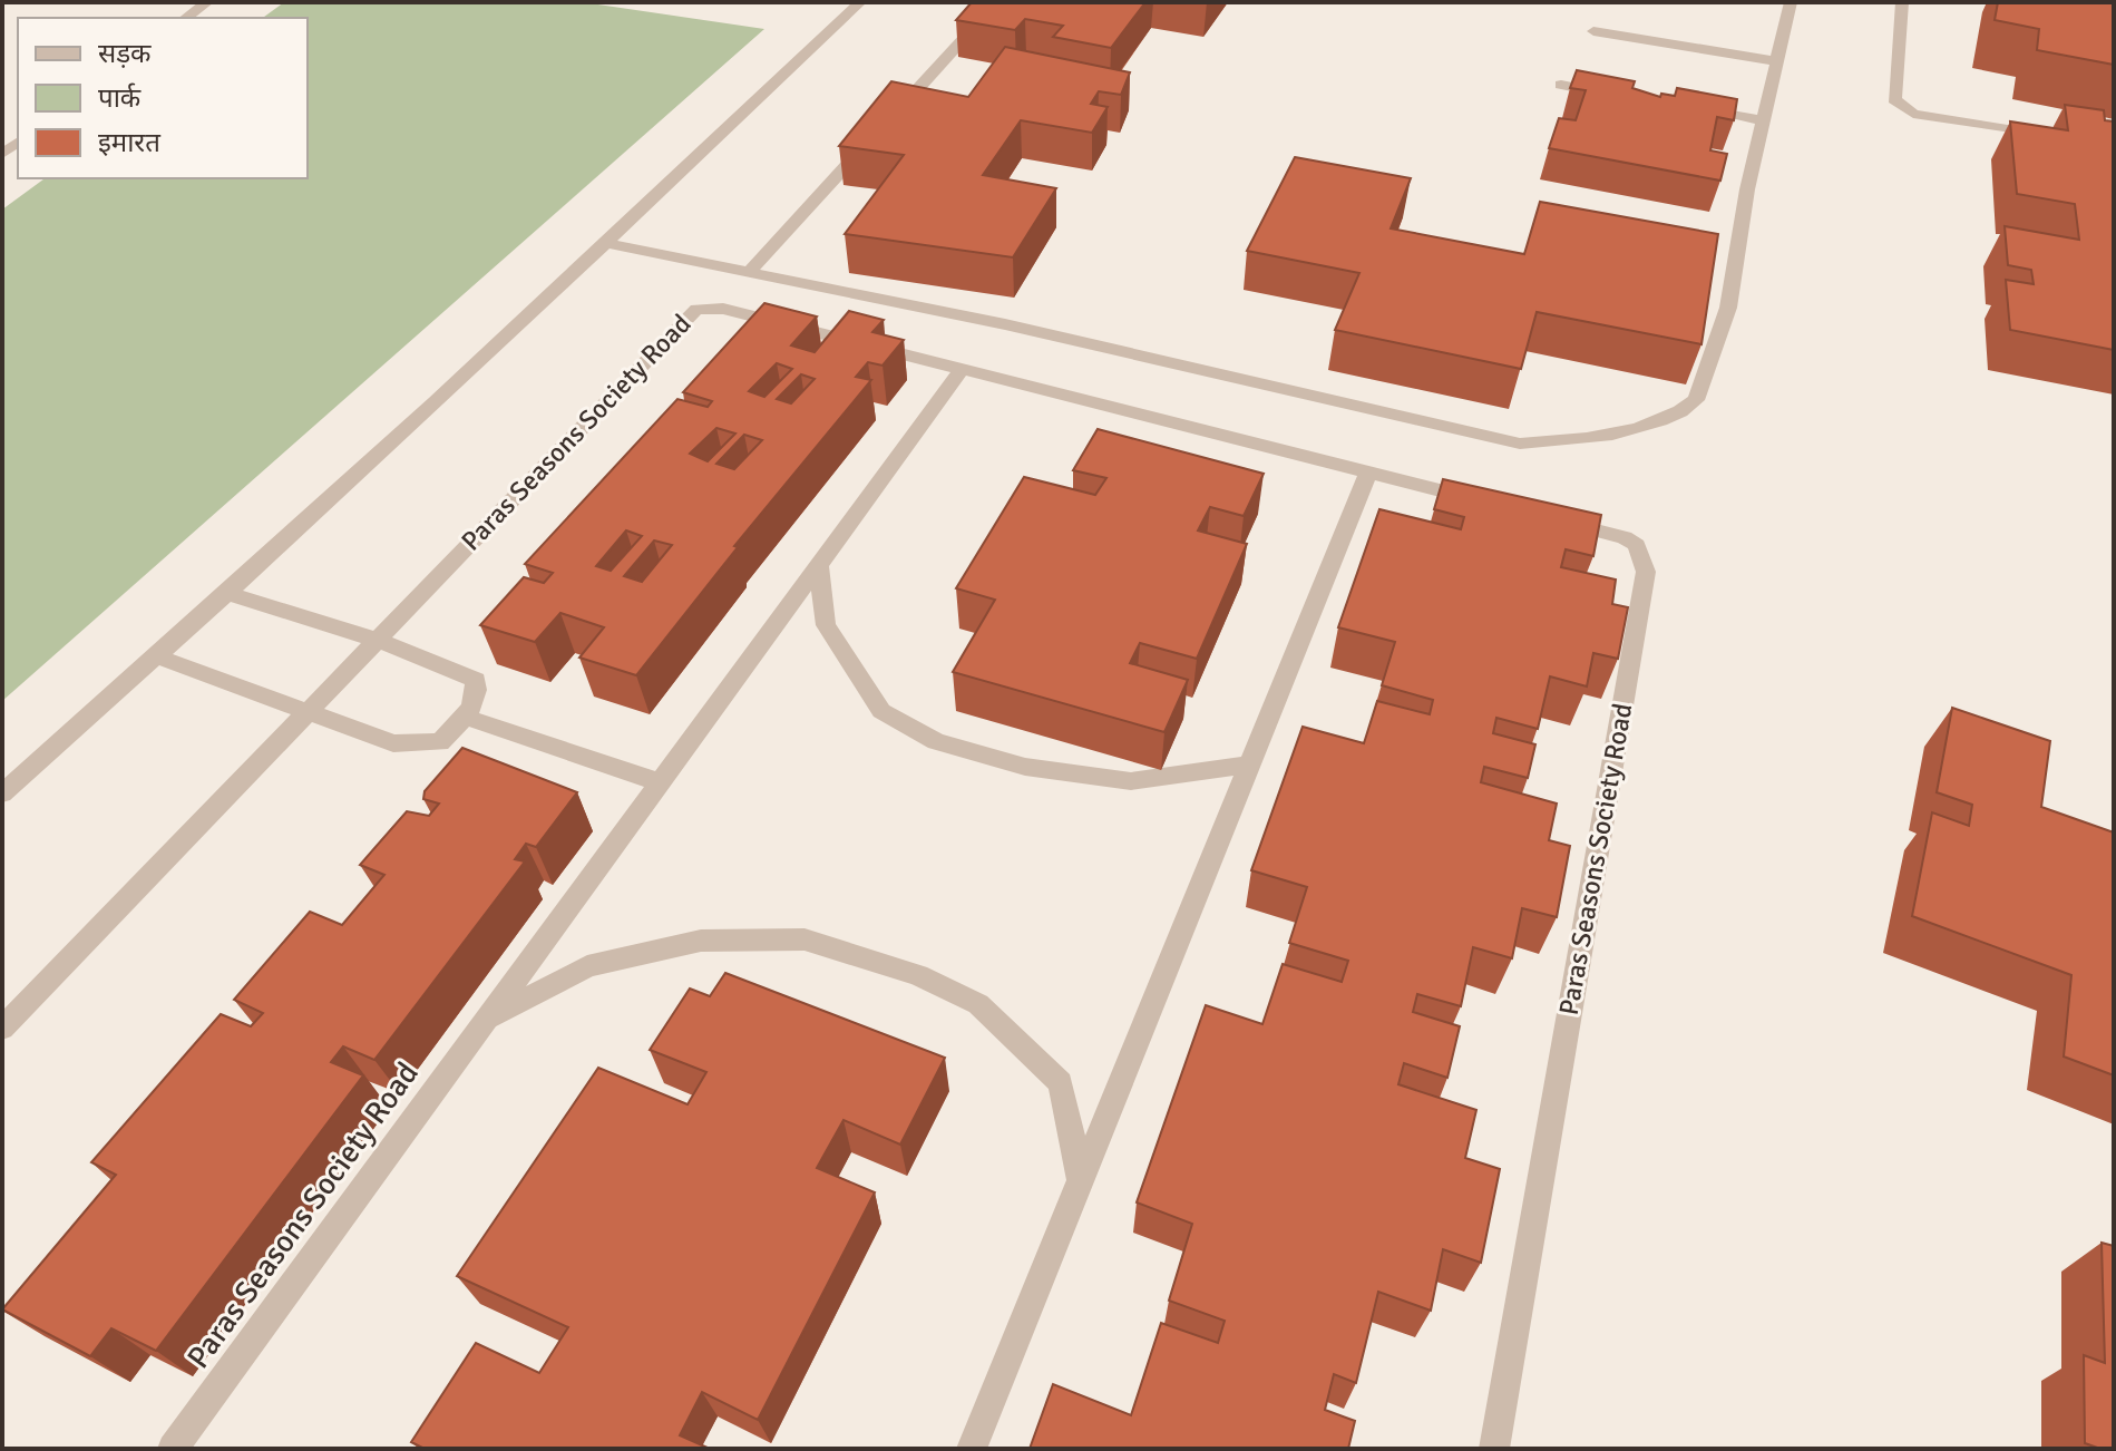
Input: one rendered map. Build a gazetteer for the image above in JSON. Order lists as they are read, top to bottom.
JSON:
{
  "streets": {
    "street": ["Paras Seasons Society Road"]
  },
  "legend": ["सड़क", "पार्क", "इमारत"]
}
